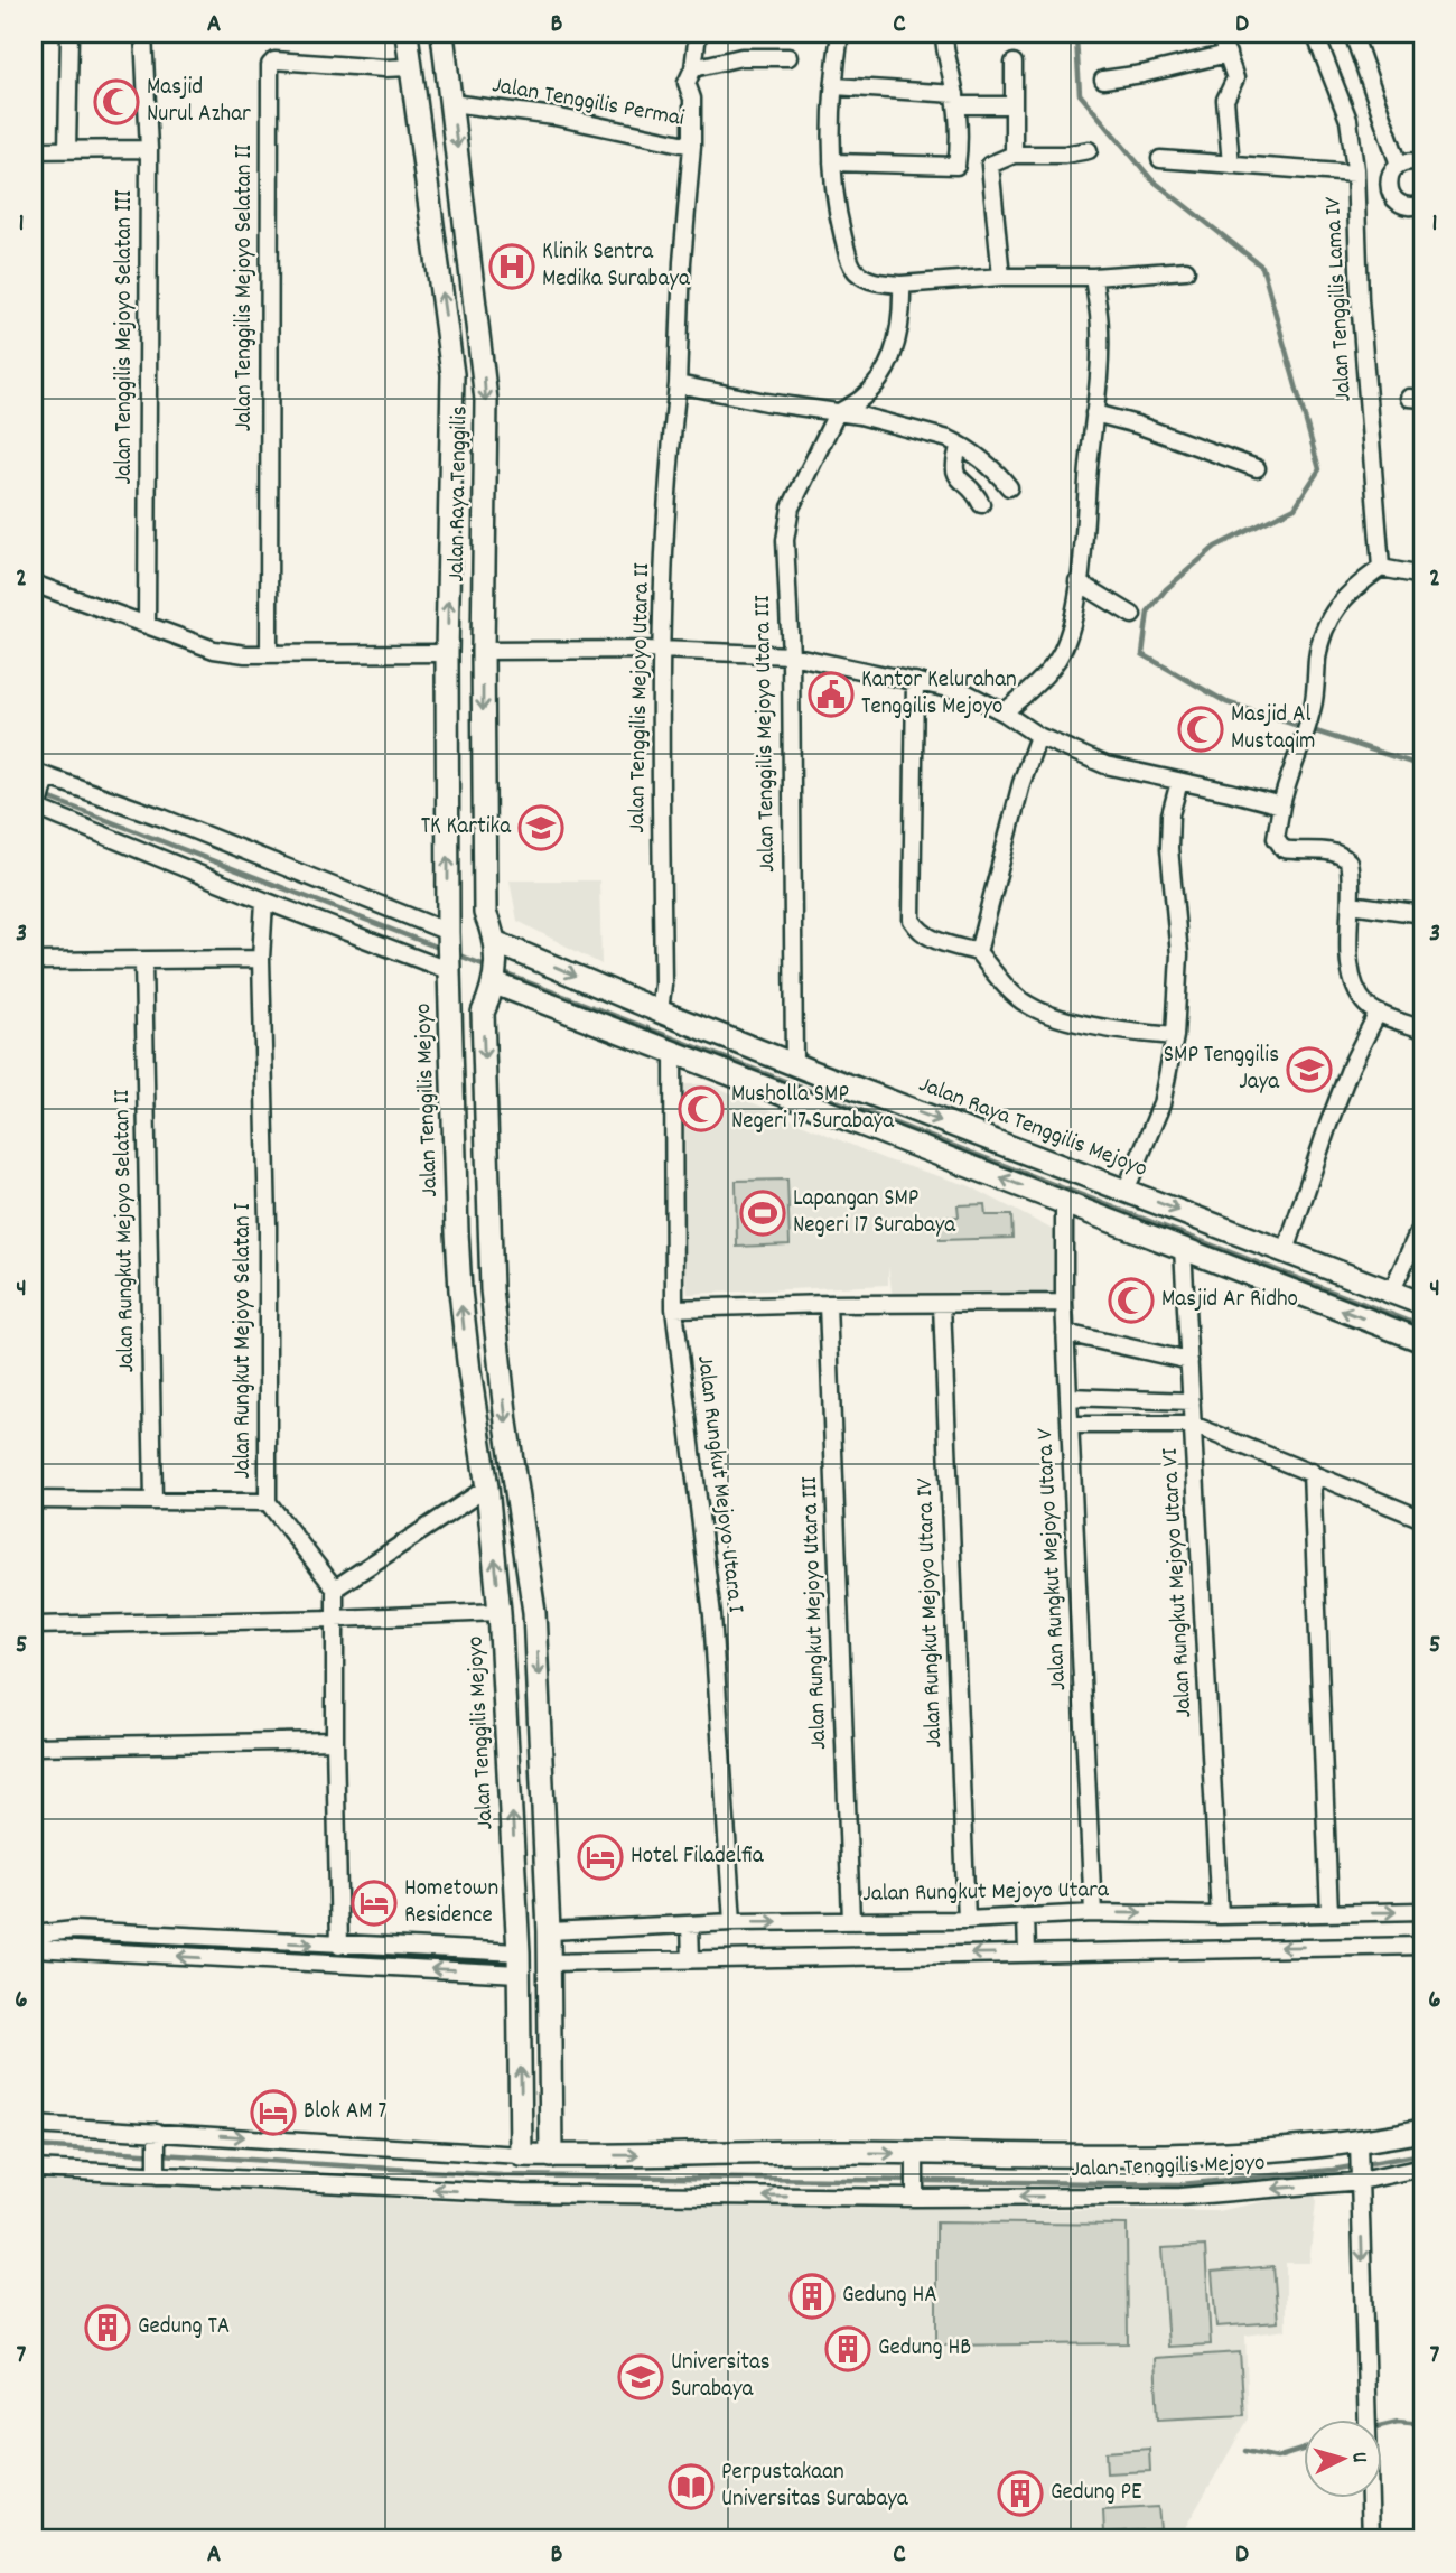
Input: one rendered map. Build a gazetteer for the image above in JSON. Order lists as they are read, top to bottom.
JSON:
{
  "streets": {
    "main road": ["Jalan Raya Tenggilis", "Jalan Tenggilis Mejoyo", "Jalan Raya Tenggilis Mejoyo"],
    "street": [
      "Jalan Tenggilis Permai",
      "Jalan Tenggilis Mejoyo Selatan II",
      "Jalan Tenggilis Lama IV",
      "Jalan Tenggilis Mejoyo Selatan III",
      "Jalan Tenggilis Mejoyo Utara II",
      "Jalan Tenggilis Mejoyo Utara III",
      "Jalan Rungkut Mejoyo Selatan II",
      "Jalan Rungkut Mejoyo Selatan I",
      "Jalan Rungkut Mejoyo Utara I",
      "Jalan Rungkut Mejoyo Utara V",
      "Jalan Rungkut Mejoyo Utara VI",
      "Jalan Rungkut Mejoyo Utara III",
      "Jalan Rungkut Mejoyo Utara IV",
      "Jalan Rungkut Mejoyo Utara"
    ]
  },
  "crossings": [
    ["Jalan Tenggilis Permai", "Jalan Raya Tenggilis"],
    ["Jalan Tenggilis Permai", "Jalan Tenggilis Mejoyo Utara II"],
    ["Jalan Tenggilis Mejoyo Selatan II", "Jalan Raya Tenggilis"],
    ["Jalan Raya Tenggilis", "Jalan Tenggilis Mejoyo"],
    ["Jalan Raya Tenggilis", "Jalan Raya Tenggilis Mejoyo"],
    ["Jalan Tenggilis Mejoyo Utara II", "Jalan Raya Tenggilis Mejoyo"],
    ["Jalan Tenggilis Mejoyo Utara III", "Jalan Raya Tenggilis Mejoyo"],
    ["Jalan Raya Tenggilis Mejoyo", "Jalan Rungkut Mejoyo Utara I"],
    ["Jalan Raya Tenggilis Mejoyo", "Jalan Rungkut Mejoyo Utara V"],
    ["Jalan Raya Tenggilis Mejoyo", "Jalan Rungkut Mejoyo Utara VI"],
    ["Jalan Rungkut Mejoyo Utara I", "Jalan Rungkut Mejoyo Utara"],
    ["Jalan Rungkut Mejoyo Utara V", "Jalan Rungkut Mejoyo Utara"],
    ["Jalan Rungkut Mejoyo Utara VI", "Jalan Rungkut Mejoyo Utara"],
    ["Jalan Rungkut Mejoyo Utara III", "Jalan Rungkut Mejoyo Utara"],
    ["Jalan Rungkut Mejoyo Utara IV", "Jalan Rungkut Mejoyo Utara"]
  ],
  "places": {
    "mosque": [
      "Masjid Nurul Azhar",
      "Masjid Al Mustaqim",
      "Musholla SMP Negeri 17 Surabaya",
      "Masjid Ar Ridho"
    ],
    "hospital": ["Klinik Sentra Medika Surabaya"],
    "public building": ["Kantor Kelurahan Tenggilis Mejoyo"],
    "school or university": ["TK Kartika", "SMP Tenggilis Jaya", "Universitas Surabaya"],
    "sports": ["Lapangan SMP Negeri 17 Surabaya"],
    "hotel": ["Hotel Filadelfia", "Hometown Residence", "Blok AM 7"],
    "building": [
      "Gedung HA",
      "Gedung TA",
      "Gedung HB",
      "Gedung PE"
    ],
    "library": ["Perpustakaan Universitas Surabaya"]
  },
  "north": "right",
  "grid": {
    "columns": [
      "A",
      "B",
      "C",
      "D"
    ],
    "rows": [
      "1",
      "2",
      "3",
      "4",
      "5",
      "6",
      "7"
    ]
  }
}
